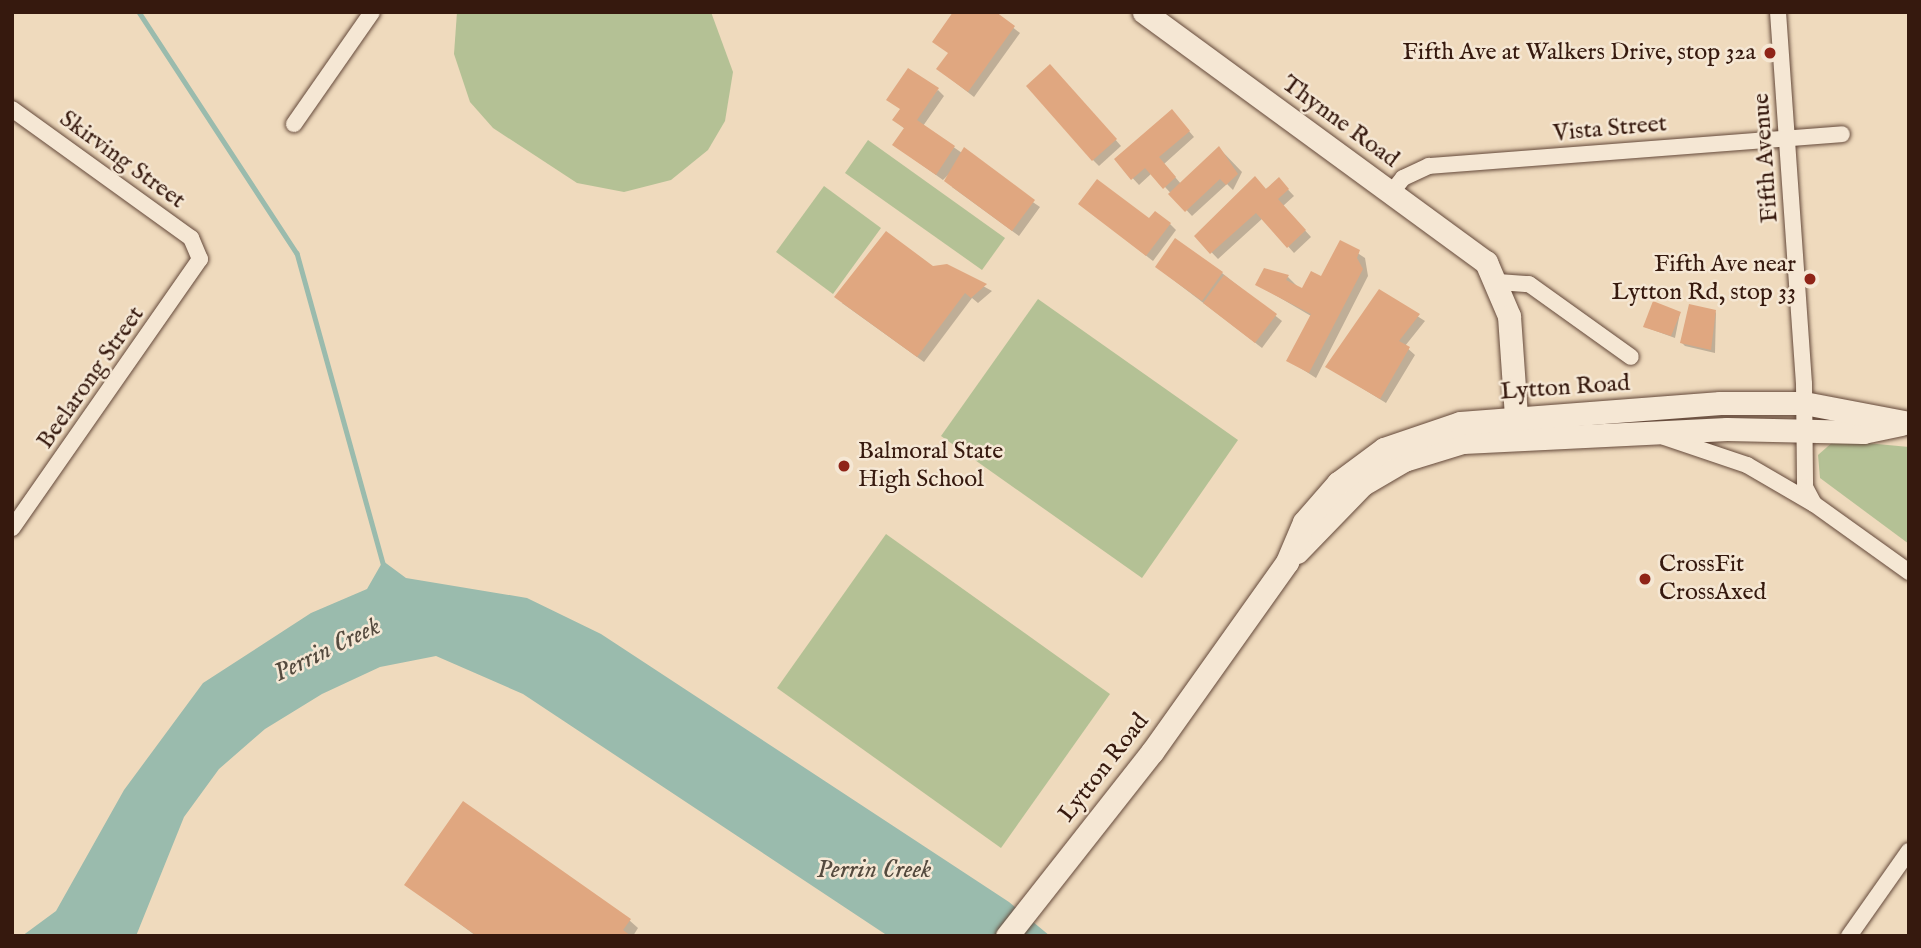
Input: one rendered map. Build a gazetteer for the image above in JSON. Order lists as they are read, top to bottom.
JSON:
{
  "streets": {
    "main road": ["Thynne Road", "Lytton Road"],
    "street": [
      "Vista Street",
      "Fifth Avenue",
      "Skirving Street",
      "Beelarong Street"
    ]
  },
  "crossings": [
    ["Thynne Road", "Vista Street"],
    ["Thynne Road", "Lytton Road"],
    ["Vista Street", "Fifth Avenue"],
    ["Fifth Avenue", "Lytton Road"],
    ["Skirving Street", "Beelarong Street"]
  ],
  "water": ["Perrin Creek"],
  "places": [
    "Fifth Ave at Walkers Drive, stop 32a",
    "Fifth Ave near Lytton Rd, stop 33",
    "Balmoral State High School",
    "CrossFit CrossAxed"
  ]
}
